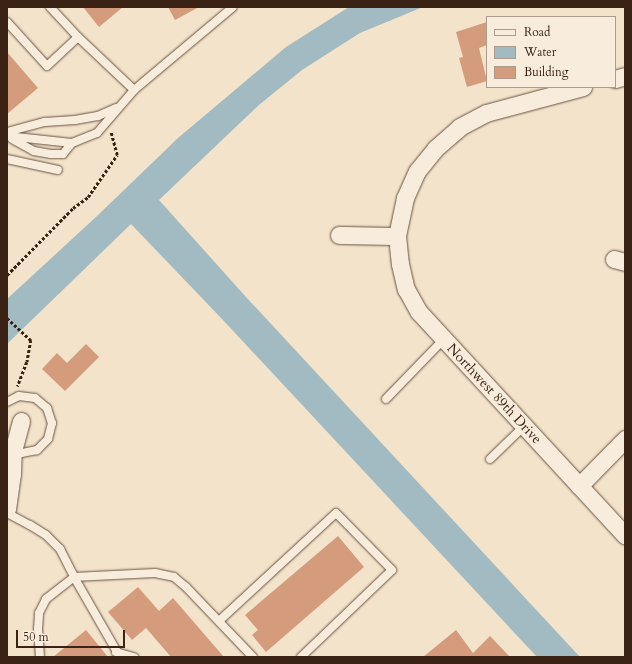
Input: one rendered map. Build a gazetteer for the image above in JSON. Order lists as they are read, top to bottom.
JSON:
{
  "streets": {
    "street": ["Northwest 89th Drive"]
  },
  "legend": ["Road", "Water", "Building"],
  "scale_bar": "50 m"
}
